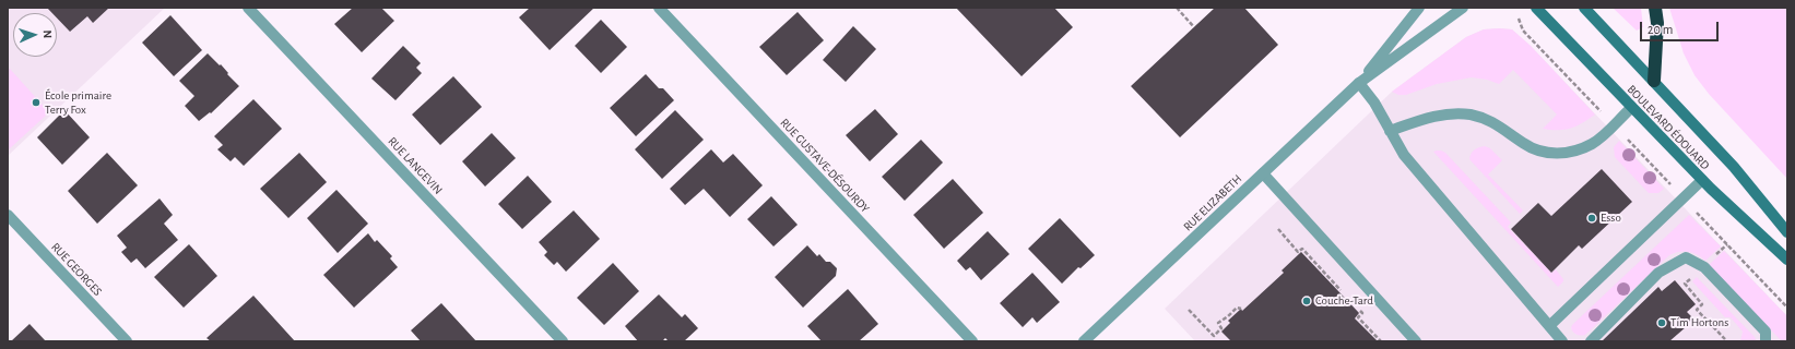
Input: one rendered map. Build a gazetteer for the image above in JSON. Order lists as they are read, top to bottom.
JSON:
{
  "streets": {
    "street": [
      "BOULEVARD ÉDOUARD",
      "RUE LANGEVIN",
      "RUE GUSTAVE-DÉSOURDY",
      "RUE ELIZABETH",
      "RUE GEORGES"
    ]
  },
  "places": [
    "École primaire Terry Fox",
    "Esso",
    "Couche-Tard",
    "Tim Hortons"
  ],
  "scale_bar": "20 m",
  "north": "right"
}
